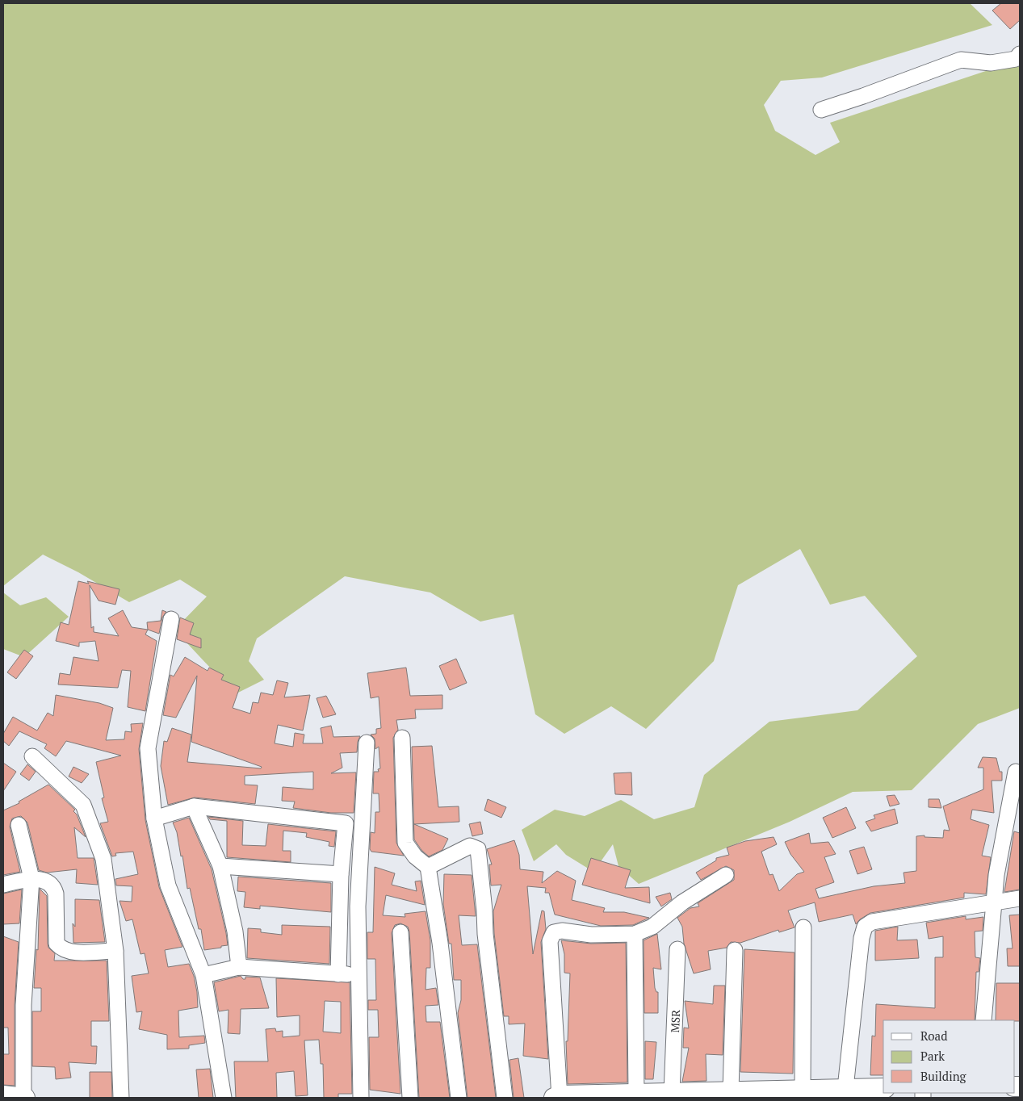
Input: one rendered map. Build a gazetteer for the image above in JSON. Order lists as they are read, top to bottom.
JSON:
{
  "streets": {
    "street": ["MSR"]
  },
  "legend": ["Road", "Park", "Building"]
}
